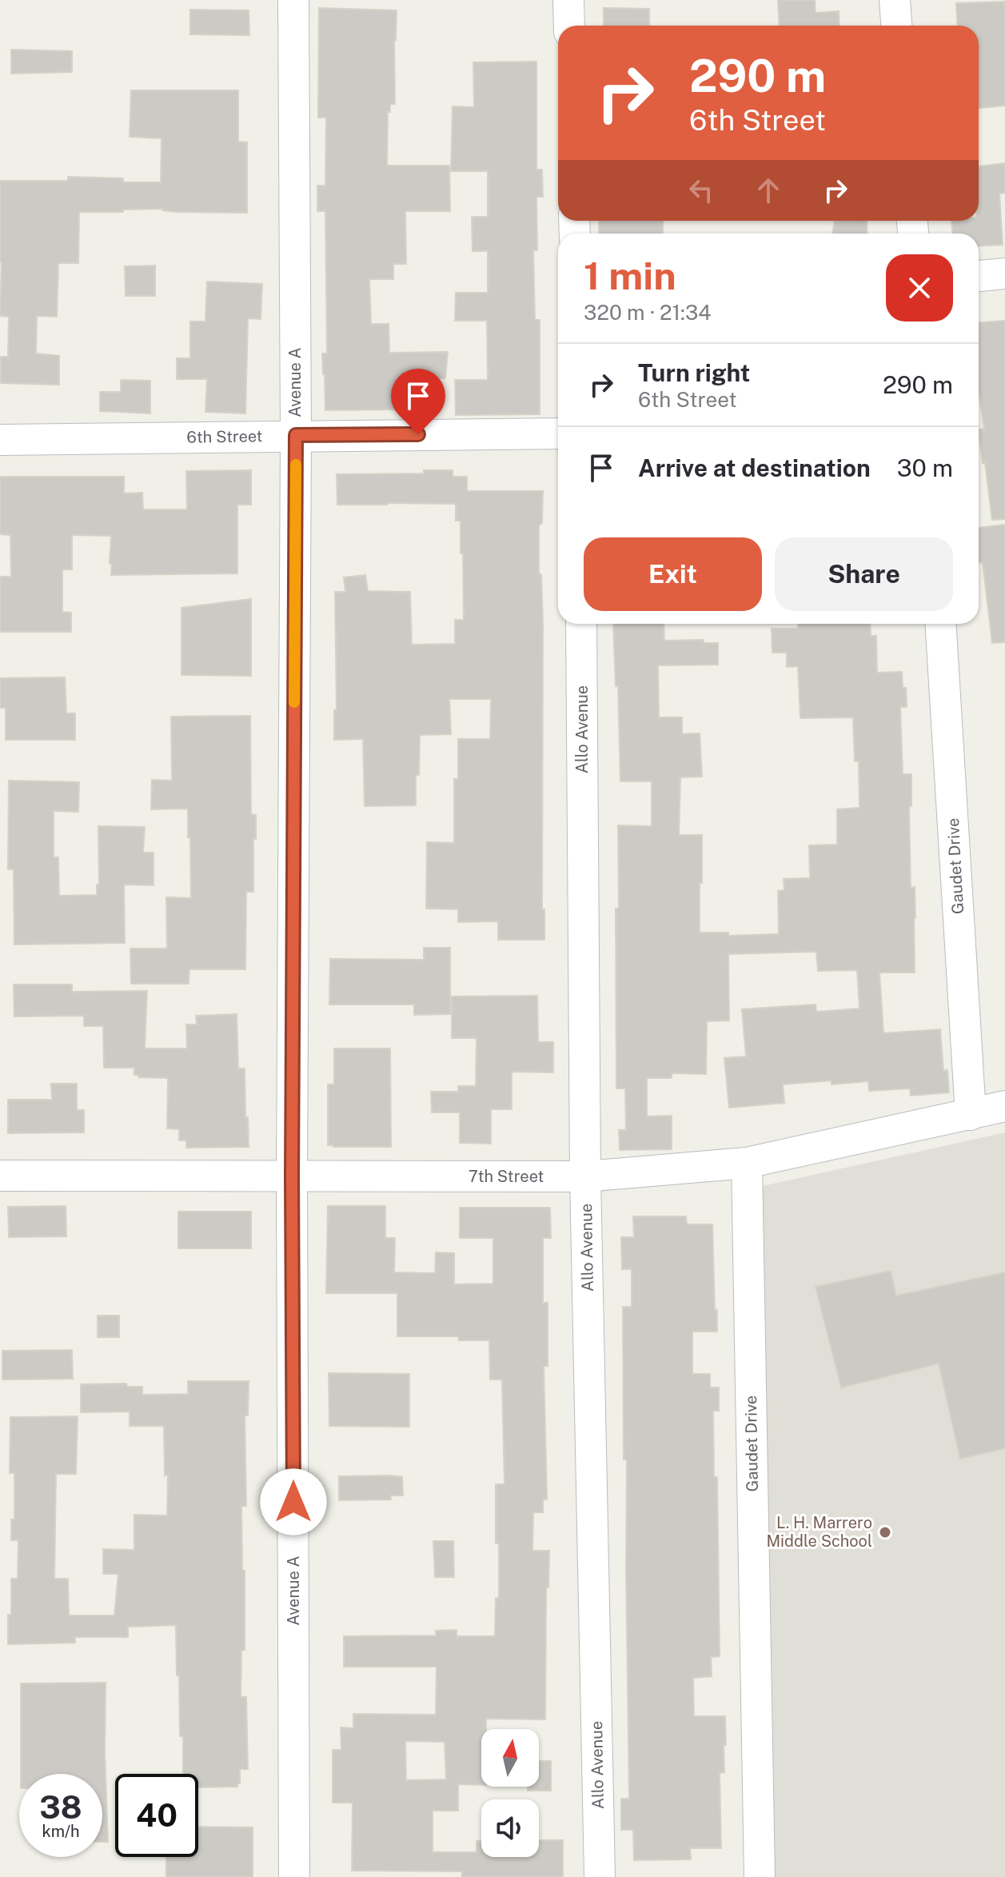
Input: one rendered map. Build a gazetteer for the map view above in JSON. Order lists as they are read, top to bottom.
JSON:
{
  "streets": {
    "street": [
      "Avenue A",
      "6th Street",
      "Allo Avenue",
      "Gaudet Drive",
      "7th Street"
    ]
  },
  "crossings": [
    ["Avenue A", "6th Street"],
    ["Avenue A", "7th Street"],
    ["Allo Avenue", "7th Street"],
    ["Gaudet Drive", "7th Street"]
  ],
  "places": ["L. H. Marrero Middle School"],
  "north": "top",
  "page": {
    "turn": ["290 m", "6th Street"],
    "heading": ["1 min", "320 m · 21:34"],
    "list": [
      {
        "name": "Turn right",
        "note": "6th Street",
        "value": "290 m"
      },
      {
        "name": "Arrive at destination",
        "value": "30 m"
      }
    ],
    "buttons": ["Exit", "Share"],
    "speed": "38 km/h",
    "limit": "40"
  }
}
